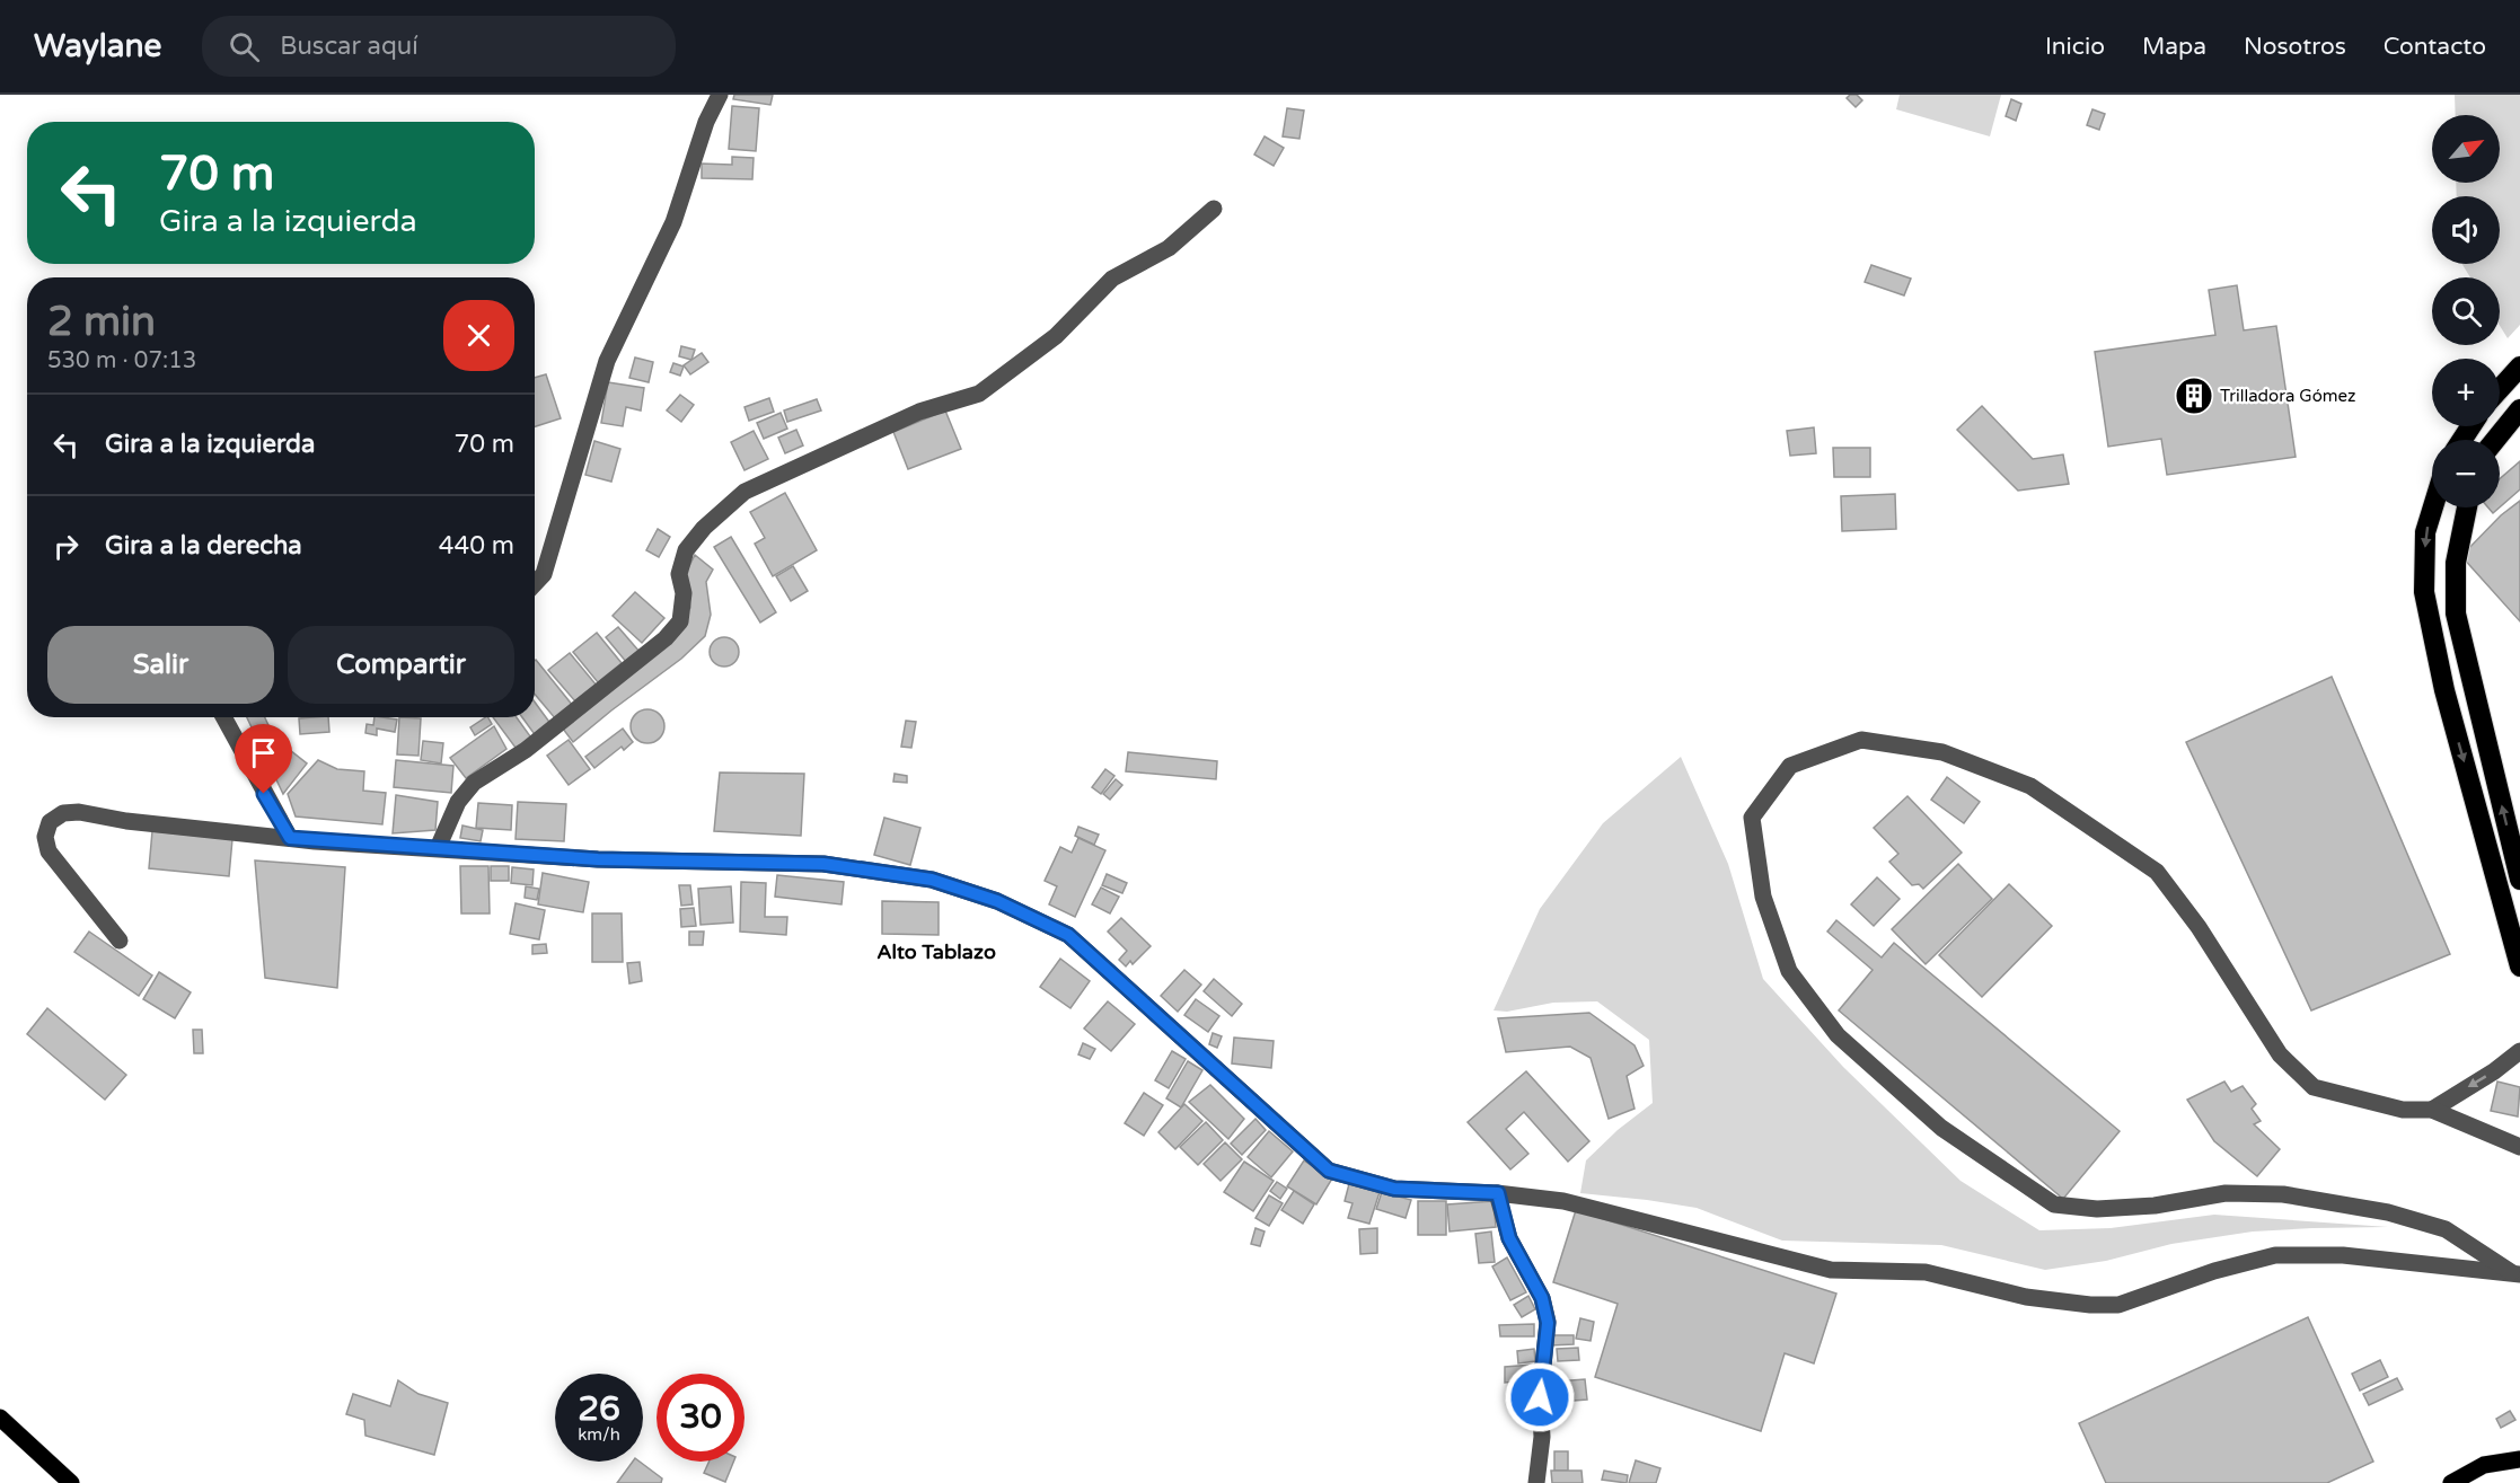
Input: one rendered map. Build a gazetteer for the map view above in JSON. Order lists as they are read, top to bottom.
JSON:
{
  "districts": ["Alto Tablazo"],
  "places": {
    "building": ["Trilladora Gómez"]
  },
  "north": "top right",
  "page": {
    "header": "Waylane",
    "search": "Buscar aquí",
    "nav": [
      "Inicio",
      "Mapa",
      "Nosotros",
      "Contacto"
    ],
    "map_buttons": ["+", "−"],
    "turn": ["70 m", "Gira a la izquierda"],
    "heading": ["2 min", "530 m · 07:13"],
    "list": [
      {
        "name": "Gira a la izquierda",
        "value": "70 m"
      },
      {
        "name": "Gira a la derecha",
        "value": "440 m"
      }
    ],
    "buttons": ["Salir", "Compartir"],
    "speed": "26 km/h",
    "limit": "30"
  }
}
